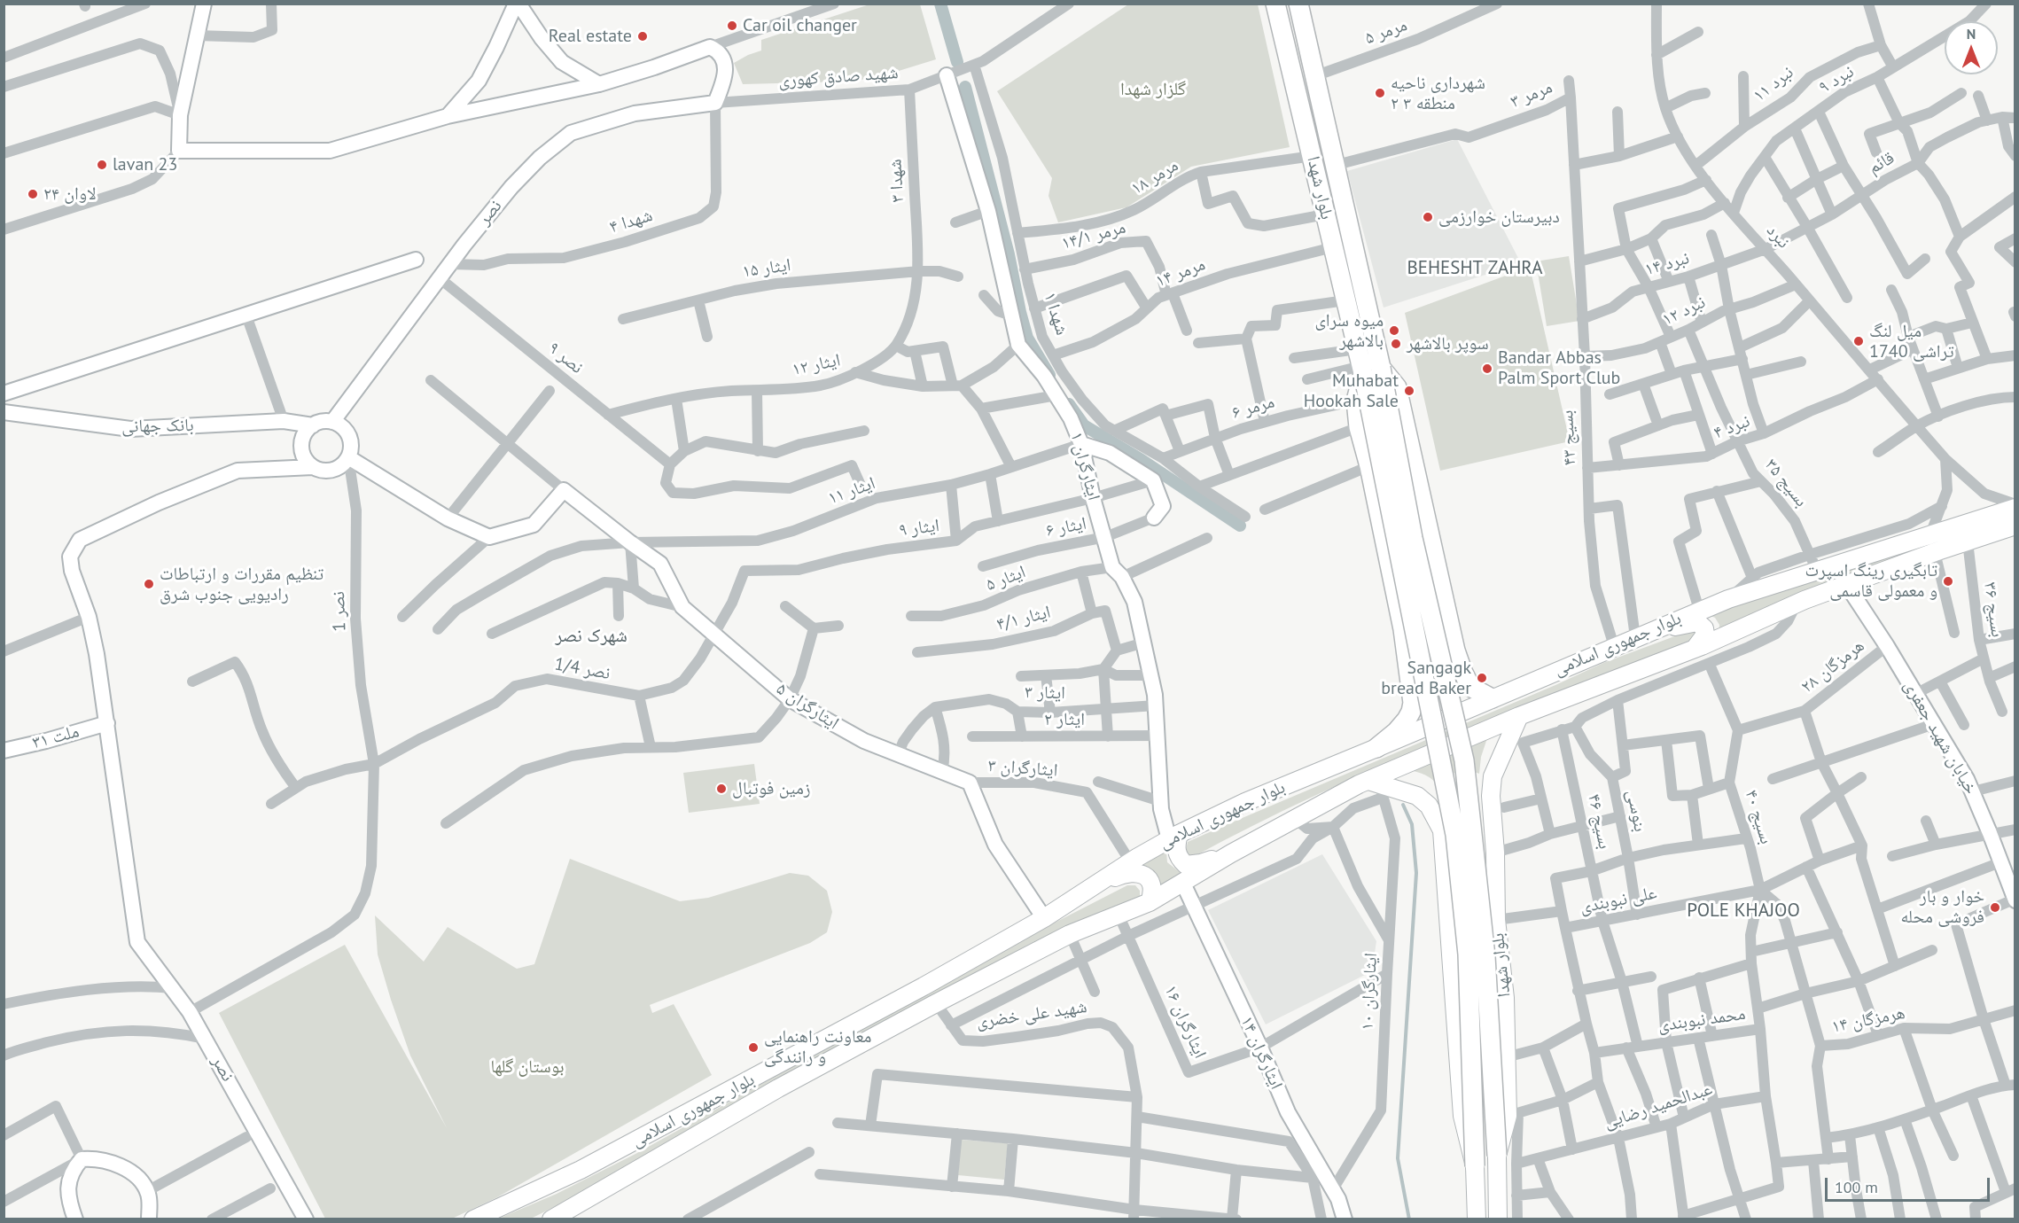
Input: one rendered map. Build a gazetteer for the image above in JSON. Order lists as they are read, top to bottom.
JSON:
{
  "streets": {
    "highway": ["بلوار شهدا"],
    "main road": ["بلوار جمهوری اسلامی"],
    "street": [
      "مرمر ۵",
      "شهید صادق کهوری",
      "نبرد ۹",
      "نبرد ۱۱",
      "مرمر ۳",
      "قائم",
      "مرمر ۱۸",
      "شهدا ۳",
      "نصر",
      "شهدا ۴",
      "مرمر ۱۴/۱",
      "نبرد",
      "نبرد ۱۴",
      "ایثار ۱۵",
      "مرمر ۱۴",
      "نبرد ۱۲",
      "شهدا ۱",
      "نصر ۹",
      "ایثار ۱۲",
      "مرمر ۶",
      "بانک جهانی",
      "نبرد ۴",
      "بسیج ۴۳",
      "ایثارگران ۱",
      "بسیج ۳۵",
      "ایثار ۱۱",
      "ایثار ۶",
      "ایثار ۹",
      "ایثار ۵",
      "بسیج ۳۶",
      "نصر 1",
      "ایثار ۴/۱",
      "هرمزگان ۲۸",
      "نصر 1/4",
      "ایثار ۳",
      "ایثارگران ۵",
      "ایثار ۲",
      "ملت ۳۱",
      "خیابان شهید جعفری",
      "ایثارگران ۳",
      "بنوسی",
      "بسیج ۴۰",
      "بسیج ۴۶",
      "علی نبوبندی",
      "ایثارگران ۱۰",
      "شهید علی خضری",
      "محمد نبوبندی",
      "هرمزگان ۱۴",
      "ایثارگران ۱۶",
      "ایثارگران ۱۴",
      "عبدالحمید رضایی"
    ]
  },
  "crossings": [
    ["مرمر ۵", "بلوار شهدا"],
    ["شهید صادق کهوری", "شهدا ۳"],
    ["شهید صادق کهوری", "نصر"],
    ["شهید صادق کهوری", "شهدا ۴"],
    ["شهید صادق کهوری", "شهدا ۱"],
    ["شهید صادق کهوری", "ایثارگران ۱"],
    ["نبرد ۹", "نبرد"],
    ["نبرد ۱۱", "نبرد"],
    ["مرمر ۳", "بلوار شهدا"],
    ["مرمر ۳", "بسیج ۴۳"],
    ["قائم", "نبرد"],
    ["قائم", "نبرد ۱۴"],
    ["مرمر ۱۸", "بلوار شهدا"],
    ["مرمر ۱۸", "شهدا ۱"],
    ["شهدا ۳", "ایثار ۱۵"],
    ["بلوار شهدا", "مرمر ۱۴"],
    ["بلوار شهدا", "بلوار جمهوری اسلامی"],
    ["بلوار شهدا", "علی نبوبندی"],
    ["نصر", "شهدا ۴"],
    ["نصر", "نصر ۹"],
    ["نصر", "بانک جهانی"],
    ["نصر", "نصر 1"],
    ["نصر", "ملت ۳۱"],
    ["مرمر ۱۴/۱", "مرمر ۱۴"],
    ["مرمر ۱۴/۱", "شهدا ۱"],
    ["نبرد", "نبرد ۱۴"],
    ["نبرد", "نبرد ۱۲"],
    ["نبرد", "نبرد ۴"],
    ["نبرد ۱۴", "بسیج ۴۳"],
    ["مرمر ۱۴", "شهدا ۱"],
    ["نبرد ۱۲", "بسیج ۴۳"],
    ["نبرد ۱۲", "بسیج ۳۵"],
    ["شهدا ۱", "مرمر ۶"],
    ["نصر ۹", "ایثار ۱۲"],
    ["ایثار ۱۲", "ایثارگران ۱"],
    ["بانک جهانی", "نصر 1"],
    ["نبرد ۴", "بسیج ۴۳"],
    ["نبرد ۴", "بسیج ۳۵"],
    ["بسیج ۴۳", "بلوار جمهوری اسلامی"],
    ["ایثارگران ۱", "ایثار ۱۱"],
    ["ایثارگران ۱", "ایثار ۶"],
    ["ایثارگران ۱", "ایثار ۹"],
    ["ایثارگران ۱", "ایثار ۵"],
    ["ایثارگران ۱", "بلوار جمهوری اسلامی"],
    ["ایثارگران ۱", "ایثار ۳"],
    ["ایثارگران ۱", "ایثار ۲"],
    ["بسیج ۳۵", "بلوار جمهوری اسلامی"],
    ["ایثار ۹", "نصر 1/4"],
    ["بسیج ۳۶", "بلوار جمهوری اسلامی"],
    ["نصر 1", "نصر 1/4"],
    ["بلوار جمهوری اسلامی", "خیابان شهید جعفری"],
    ["بلوار جمهوری اسلامی", "ایثارگران ۳"],
    ["بلوار جمهوری اسلامی", "ایثارگران ۱۰"],
    ["بلوار جمهوری اسلامی", "شهید علی خضری"],
    ["بلوار جمهوری اسلامی", "ایثارگران ۱۶"],
    ["بلوار جمهوری اسلامی", "ایثارگران ۱۴"],
    ["هرمزگان ۲۸", "خیابان شهید جعفری"],
    ["هرمزگان ۲۸", "بسیج ۴۰"],
    ["نصر 1/4", "ایثارگران ۵"],
    ["ایثارگران ۵", "ایثارگران ۳"],
    ["بنوسی", "علی نبوبندی"],
    ["بسیج ۴۰", "علی نبوبندی"],
    ["بسیج ۴۰", "محمد نبوبندی"],
    ["بسیج ۴۶", "علی نبوبندی"],
    ["بسیج ۴۶", "محمد نبوبندی"],
    ["بسیج ۴۶", "عبدالحمید رضایی"],
    ["ایثارگران ۱۰", "ایثارگران ۱۴"],
    ["ایثارگران ۱۶", "ایثارگران ۱۴"]
  ],
  "districts": ["BEHESHT ZAHRA", "شهرک نصر", "POLE KHAJOO"],
  "parks": ["گلزار شهدا", "بوستان گلها"],
  "places": [
    "Car oil changer",
    "Real estate",
    "شهرداری ناحیه ۲ منطقه ۳",
    "lavan 23",
    "لاوان ۲۴",
    "دبیرستان خوارزمی",
    "میوه سرای بالاشهر",
    "میل لنگ تراشی 1740",
    "سوپر بالاشهر",
    "Bandar Abbas Palm Sport Club",
    "Muhabat Hookah Sale",
    "تابگیری رینگ اسپرت و معمولی قاسمی",
    "تنظیم مقررات و ارتباطات رادیویی جنوب شرق",
    "Sangagk bread Baker",
    "زمین فوتبال",
    "خوار و بار فروشی محله",
    "معاونت راهنمایی و رانندگی"
  ],
  "scale_bar": "100 m",
  "north": "top"
}
